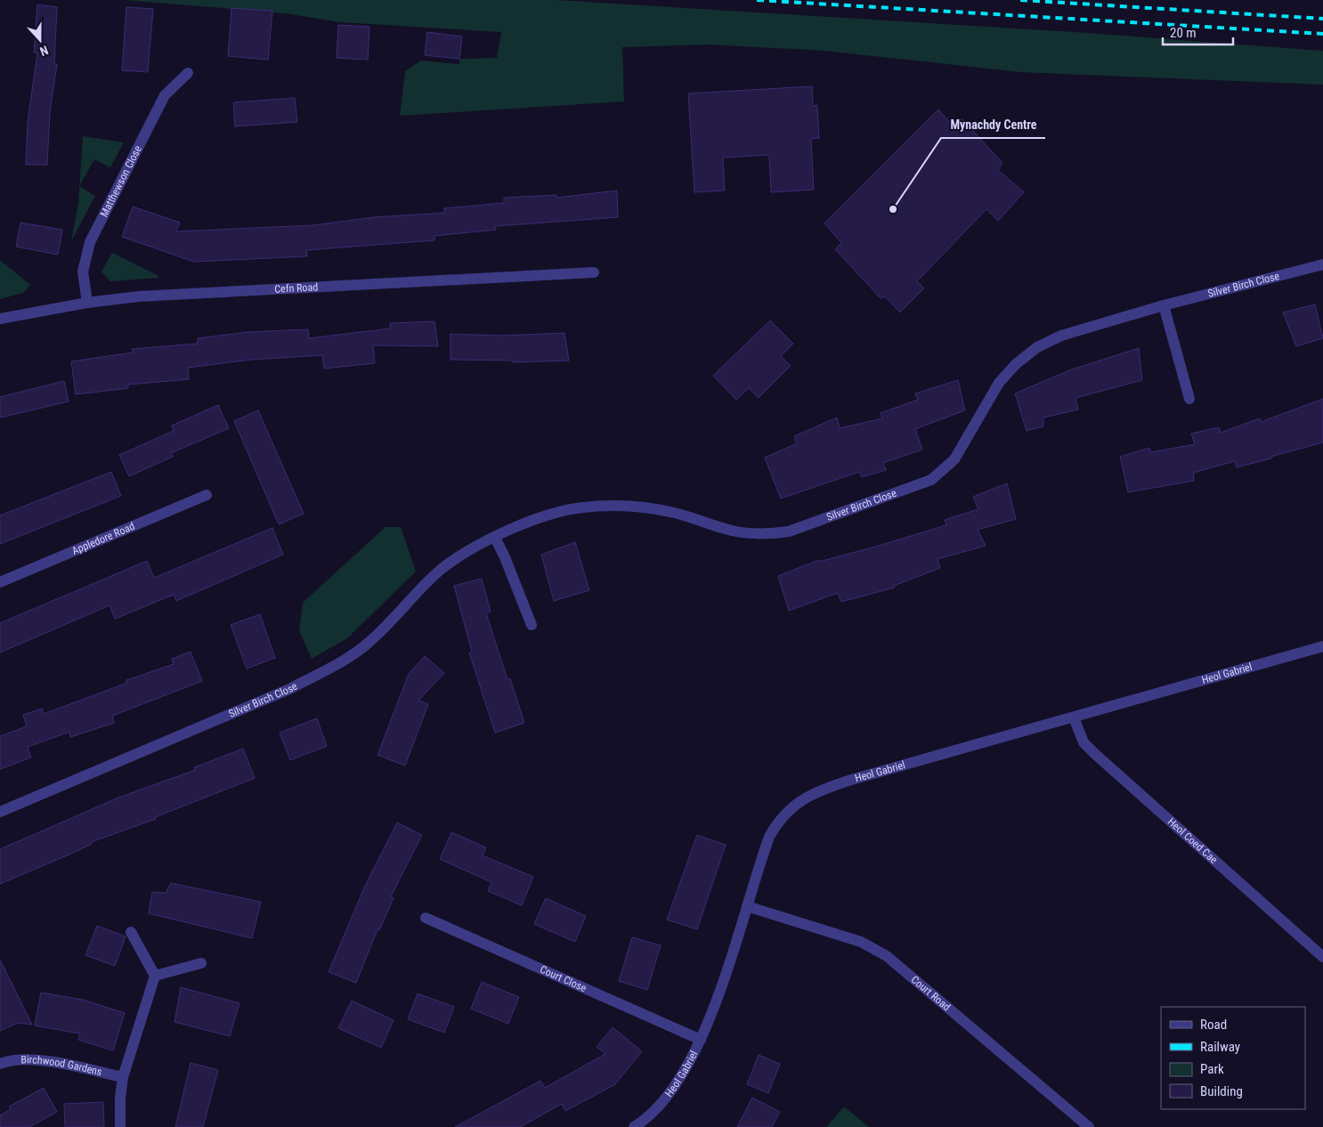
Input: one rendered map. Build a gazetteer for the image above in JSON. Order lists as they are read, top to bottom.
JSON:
{
  "streets": {
    "street": [
      "Matthewson Close",
      "Silver Birch Close",
      "Cefn Road",
      "Appledore Road",
      "Heol Gabriel",
      "Heol Coed Cae",
      "Court Close",
      "Court Road",
      "Birchwood Gardens"
    ]
  },
  "crossings": [
    ["Matthewson Close", "Cefn Road"],
    ["Heol Gabriel", "Heol Coed Cae"],
    ["Heol Gabriel", "Court Close"],
    ["Heol Gabriel", "Court Road"]
  ],
  "places": ["Mynachdy Centre"],
  "legend": [
    "Road",
    "Railway",
    "Park",
    "Building"
  ],
  "scale_bar": "20 m",
  "north": "bottom"
}
